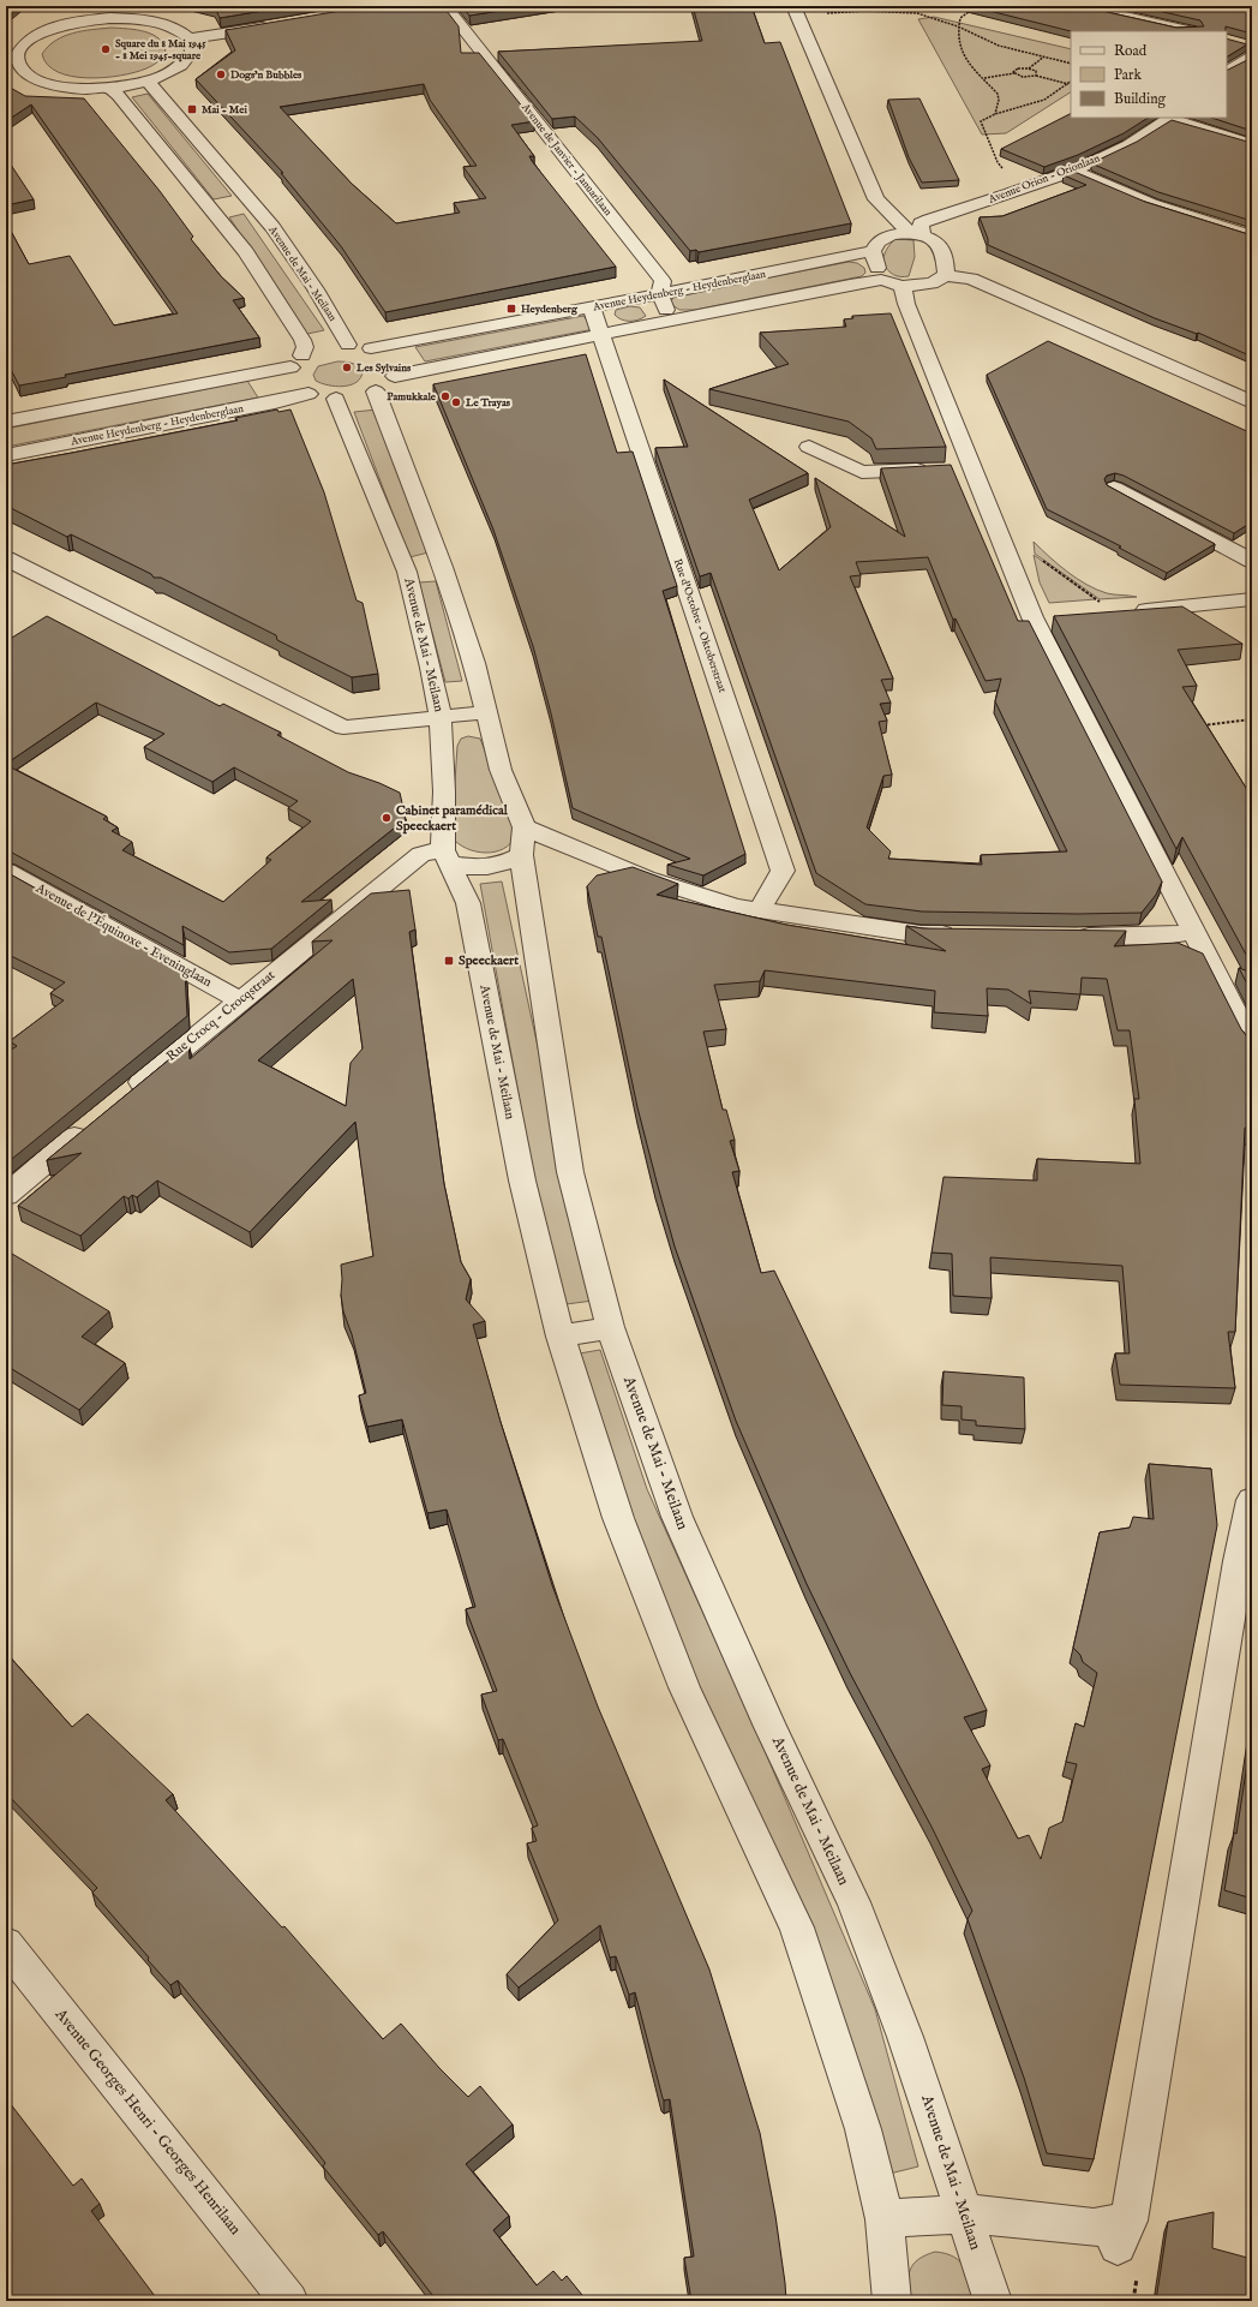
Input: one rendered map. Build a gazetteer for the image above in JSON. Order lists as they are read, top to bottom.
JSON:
{
  "streets": {
    "street": [
      "Avenue de Janvier - Januarilaan",
      "Avenue Orion - Orionlaan",
      "Avenue de Mai - Meilaan",
      "Avenue Heydenberg - Heydenberglaan",
      "Rue d'Octobre - Oktoberstraat",
      "Avenue de l'Équinoxe - Eveninglaan",
      "Rue Crocq - Crocqstraat",
      "Avenue Georges Henri - Georges Henrilaan"
    ]
  },
  "crossings": [
    ["Avenue de Janvier - Januarilaan", "Avenue Heydenberg - Heydenberglaan"],
    ["Avenue Orion - Orionlaan", "Avenue Heydenberg - Heydenberglaan"],
    ["Avenue de Mai - Meilaan", "Rue Crocq - Crocqstraat"],
    ["Avenue Heydenberg - Heydenberglaan", "Rue d'Octobre - Oktoberstraat"],
    ["Avenue de l'Équinoxe - Eveninglaan", "Rue Crocq - Crocqstraat"]
  ],
  "places": {
    "other": [
      "Square du 8 Mai 1945 - 8 Mei 1945-square",
      "Dogs'n Bubbles",
      "Les Sylvains",
      "Pamukkale",
      "Le Trayas",
      "Cabinet paramédical Speeckaert"
    ],
    "transit": ["Mai - Mei", "Heydenberg", "Speeckaert"]
  },
  "legend": ["Road", "Park", "Building"]
}
